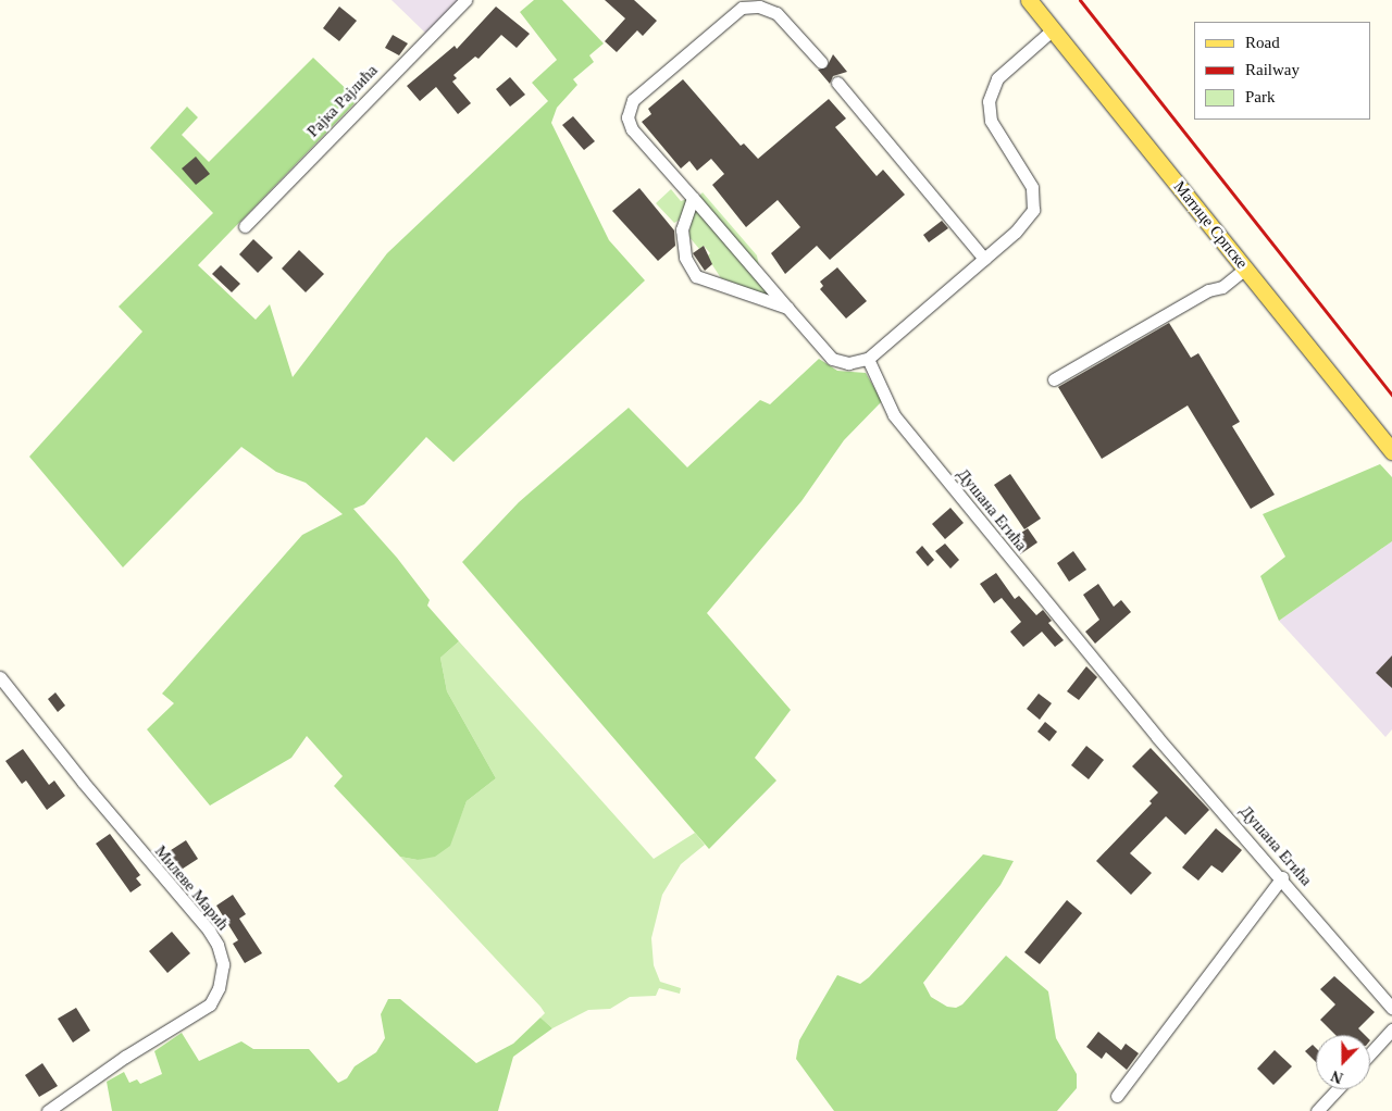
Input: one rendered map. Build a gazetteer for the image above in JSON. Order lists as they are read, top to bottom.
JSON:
{
  "streets": {
    "main road": ["Матице Српске"],
    "street": ["Рајка Рајлића", "Душана Егића", "Милеве Мaрић"]
  },
  "legend": ["Road", "Railway", "Park"],
  "north": "bottom"
}
